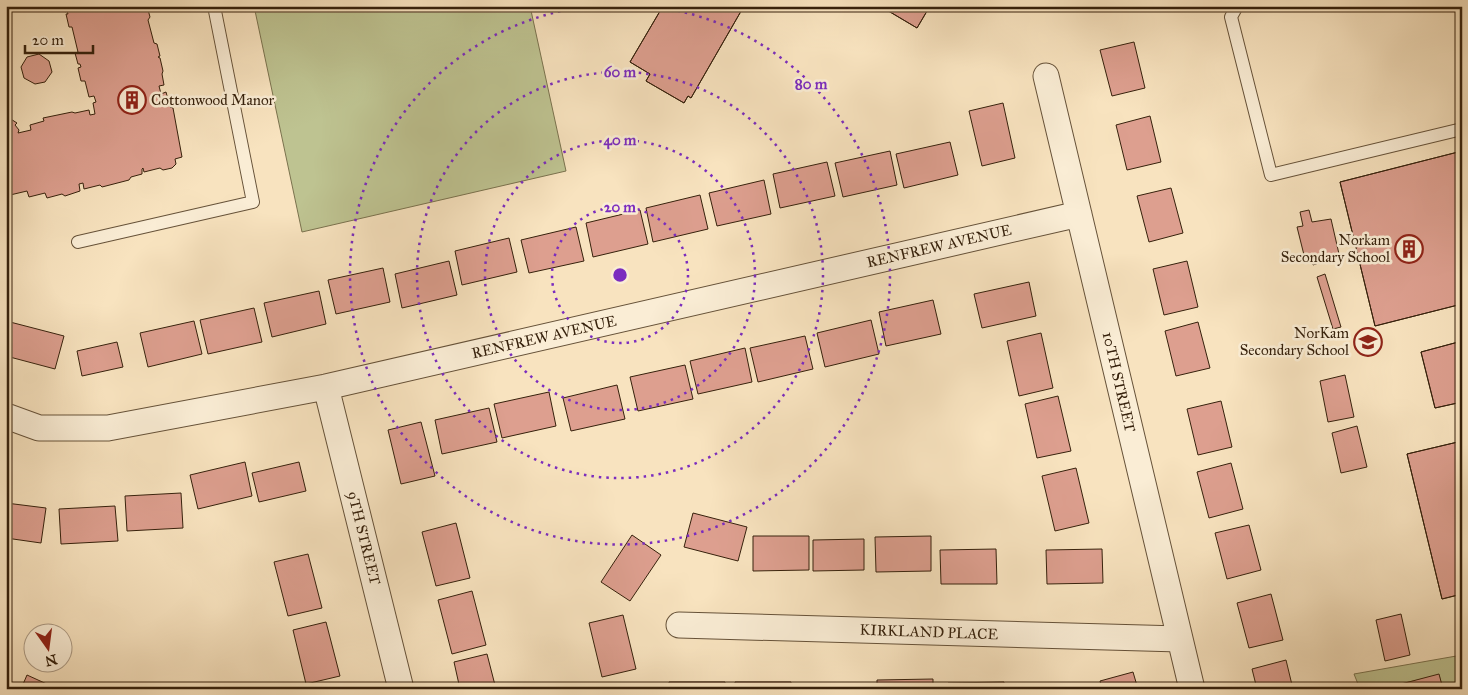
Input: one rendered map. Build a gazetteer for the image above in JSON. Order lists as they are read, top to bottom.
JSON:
{
  "streets": {
    "street": [
      "RENFREW AVENUE",
      "10TH STREET",
      "9TH STREET",
      "KIRKLAND PLACE"
    ]
  },
  "crossings": [
    ["RENFREW AVENUE", "10TH STREET"],
    ["RENFREW AVENUE", "9TH STREET"],
    ["10TH STREET", "KIRKLAND PLACE"]
  ],
  "places": {
    "building": ["Cottonwood Manor", "Norkam Secondary School"],
    "school or university": ["NorKam Secondary School"]
  },
  "scale_bar": "20 m",
  "north": "bottom",
  "rings": [
    "60 m",
    "80 m",
    "40 m",
    "20 m"
  ]
}
